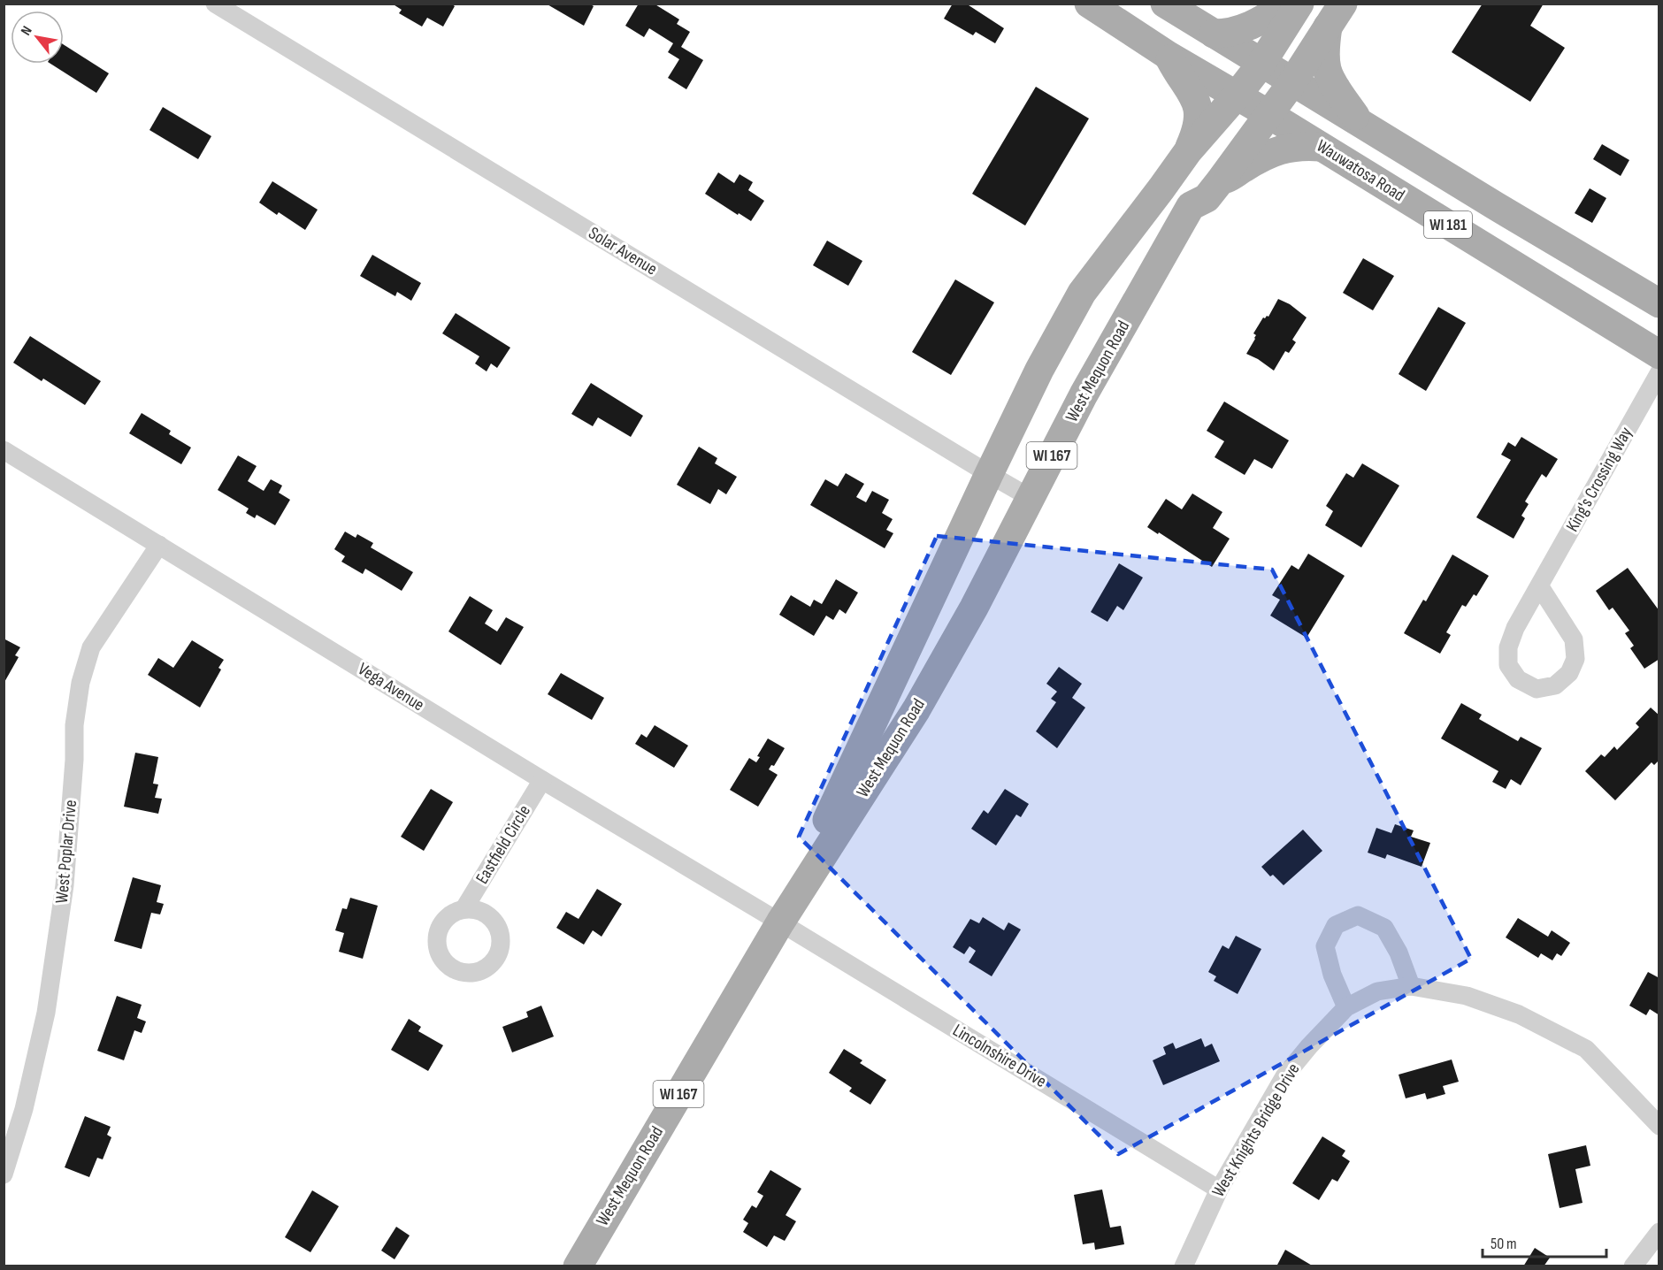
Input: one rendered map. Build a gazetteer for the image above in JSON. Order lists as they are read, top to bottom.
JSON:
{
  "streets": {
    "main road": [
      "Wauwatosa Road",
      "WI 181",
      "West Mequon Road",
      "WI 167"
    ],
    "street": [
      "Solar Avenue",
      "King's Crossing Way",
      "Vega Avenue",
      "Eastfield Circle",
      "West Poplar Drive",
      "Lincolnshire Drive",
      "West Knights Bridge Drive"
    ]
  },
  "crossings": [
    ["Wauwatosa Road", "West Mequon Road"],
    ["Solar Avenue", "West Mequon Road"],
    ["West Mequon Road", "Vega Avenue"],
    ["West Mequon Road", "Lincolnshire Drive"],
    ["Vega Avenue", "Eastfield Circle"],
    ["Vega Avenue", "West Poplar Drive"],
    ["Vega Avenue", "Lincolnshire Drive"],
    ["Lincolnshire Drive", "West Knights Bridge Drive"]
  ],
  "scale_bar": "50 m",
  "north": "top left"
}
